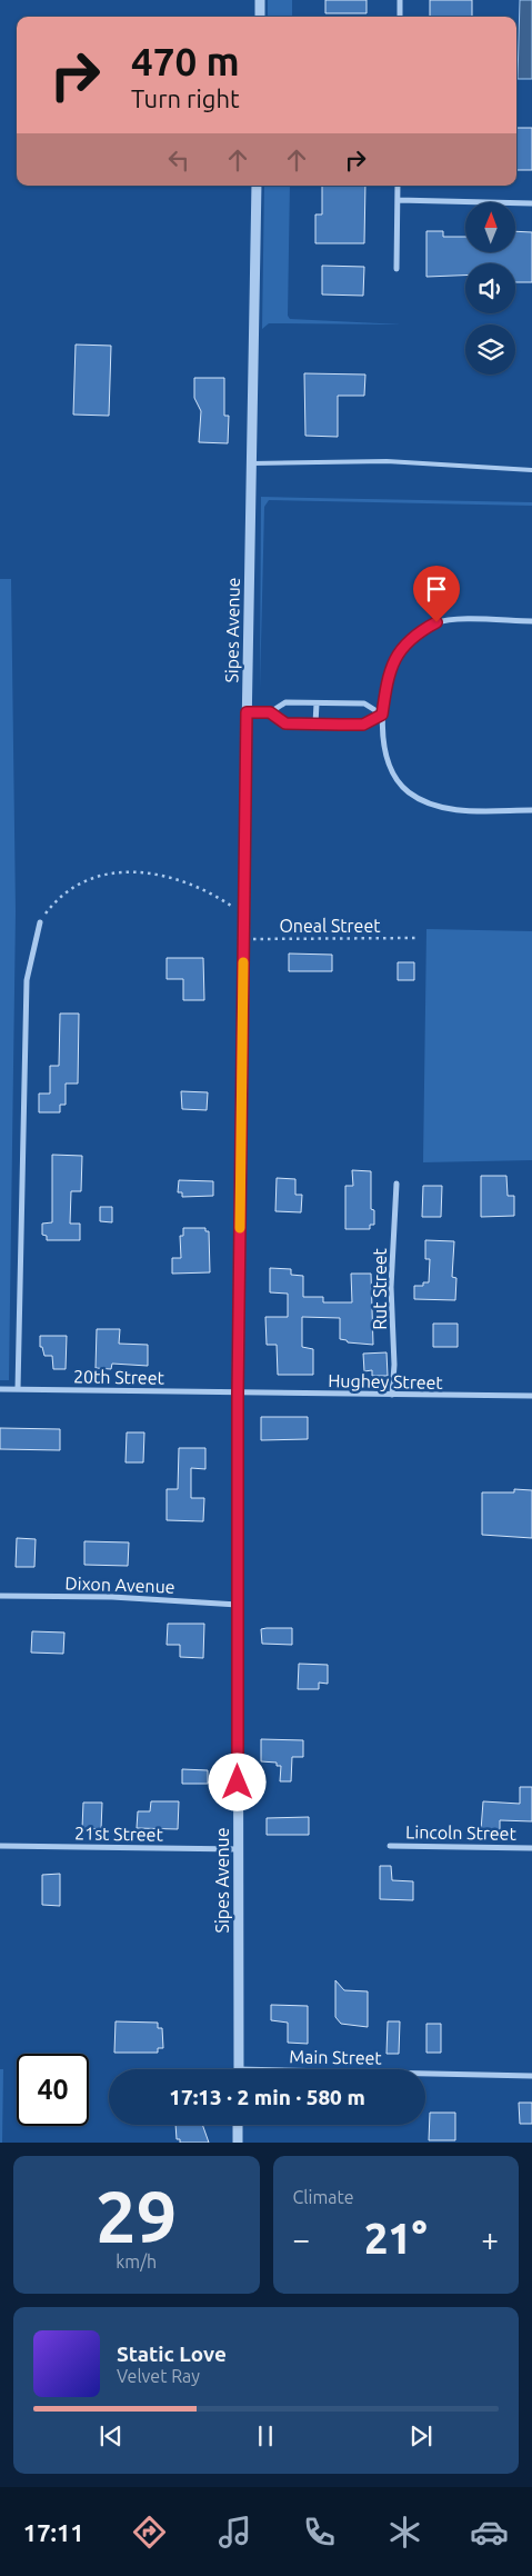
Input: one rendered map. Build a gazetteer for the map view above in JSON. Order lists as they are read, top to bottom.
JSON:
{
  "streets": {
    "street": [
      "Sipes Avenue",
      "Rut Street",
      "20th Street",
      "Hughey Street",
      "Dixon Avenue",
      "Lincoln Street",
      "21st Street",
      "Main Street"
    ],
    "path": ["Oneal Street"]
  },
  "crossings": [
    ["Sipes Avenue", "Oneal Street"],
    ["Sipes Avenue", "20th Street"],
    ["Sipes Avenue", "Hughey Street"],
    ["Sipes Avenue", "Dixon Avenue"],
    ["Sipes Avenue", "21st Street"],
    ["Rut Street", "Hughey Street"],
    ["20th Street", "Hughey Street"]
  ],
  "north": "top",
  "page": {
    "turn": ["470 m", "Turn right"],
    "limit": "40",
    "trip": "17:13 · 2 min · 580 m",
    "tile": [
      ["29", "km/h"],
      "Climate"
    ],
    "heat": ["−", "21°", "+"],
    "song": ["Static Love", "Velvet Ray"],
    "tabs": "17:11"
  }
}
